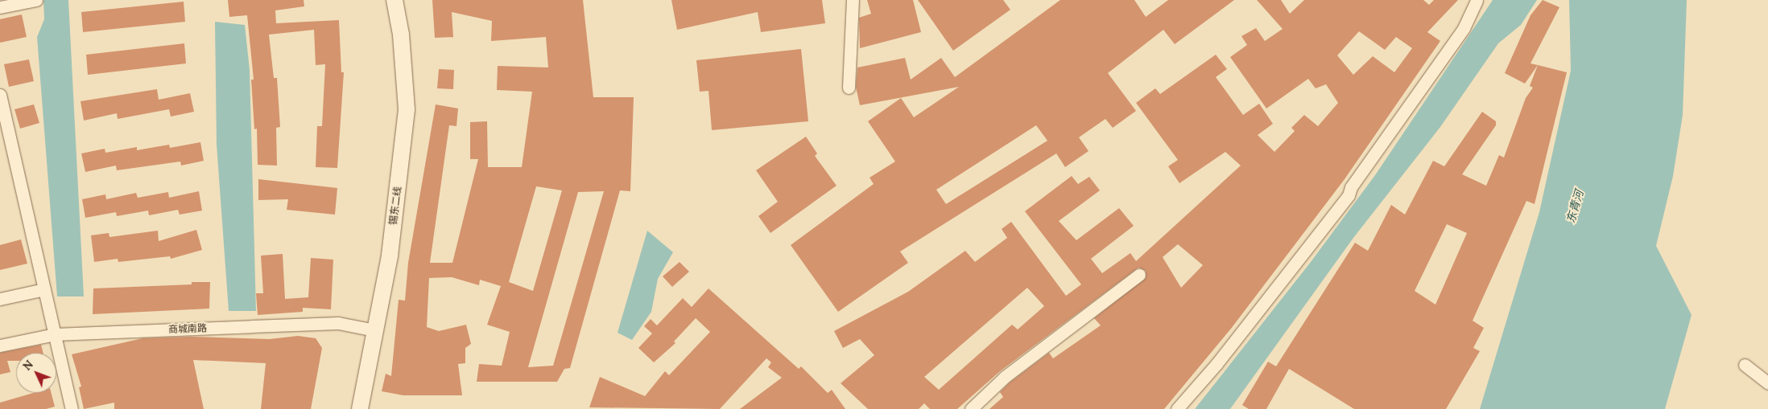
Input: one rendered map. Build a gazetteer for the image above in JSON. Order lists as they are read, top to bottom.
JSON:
{
  "streets": {
    "main road": ["锡东二线"],
    "street": ["商城南路"]
  },
  "crossings": [
    ["锡东二线", "商城南路"]
  ],
  "water": ["东青河"],
  "north": "top left"
}
